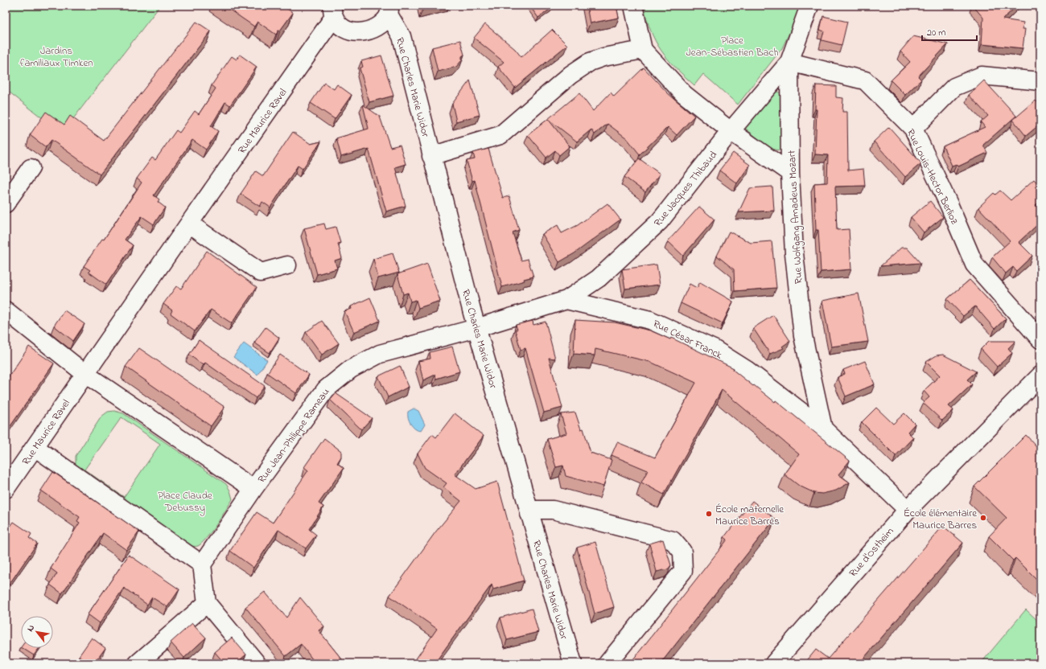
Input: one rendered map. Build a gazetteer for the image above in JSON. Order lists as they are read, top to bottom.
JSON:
{
  "streets": {
    "street": [
      "Rue Charles Marie Widor",
      "Rue Maurice Ravel",
      "Rue Louis-Hector Berlioz",
      "Rue Jacques Thibaud",
      "Rue Wolfgang Amadeus Mozart",
      "Rue César Franck",
      "Rue Jean-Philippe Rameau",
      "Rue d'Ostheim"
    ]
  },
  "crossings": [
    ["Rue Charles Marie Widor", "Rue Jean-Philippe Rameau"],
    ["Rue Louis-Hector Berlioz", "Rue Jacques Thibaud"],
    ["Rue Louis-Hector Berlioz", "Rue Wolfgang Amadeus Mozart"],
    ["Rue Jacques Thibaud", "Rue Wolfgang Amadeus Mozart"],
    ["Rue Jacques Thibaud", "Rue César Franck"],
    ["Rue Wolfgang Amadeus Mozart", "Rue César Franck"],
    ["Rue César Franck", "Rue d'Ostheim"]
  ],
  "parks": ["Place Jean-Sébastien Bach", "Jardins familiaux Timken", "Place Claude Debussy"],
  "places": ["École maternelle Maurice Barrès", "École élémentaire Maurice Barres"],
  "scale_bar": "20 m",
  "north": "top left"
}
